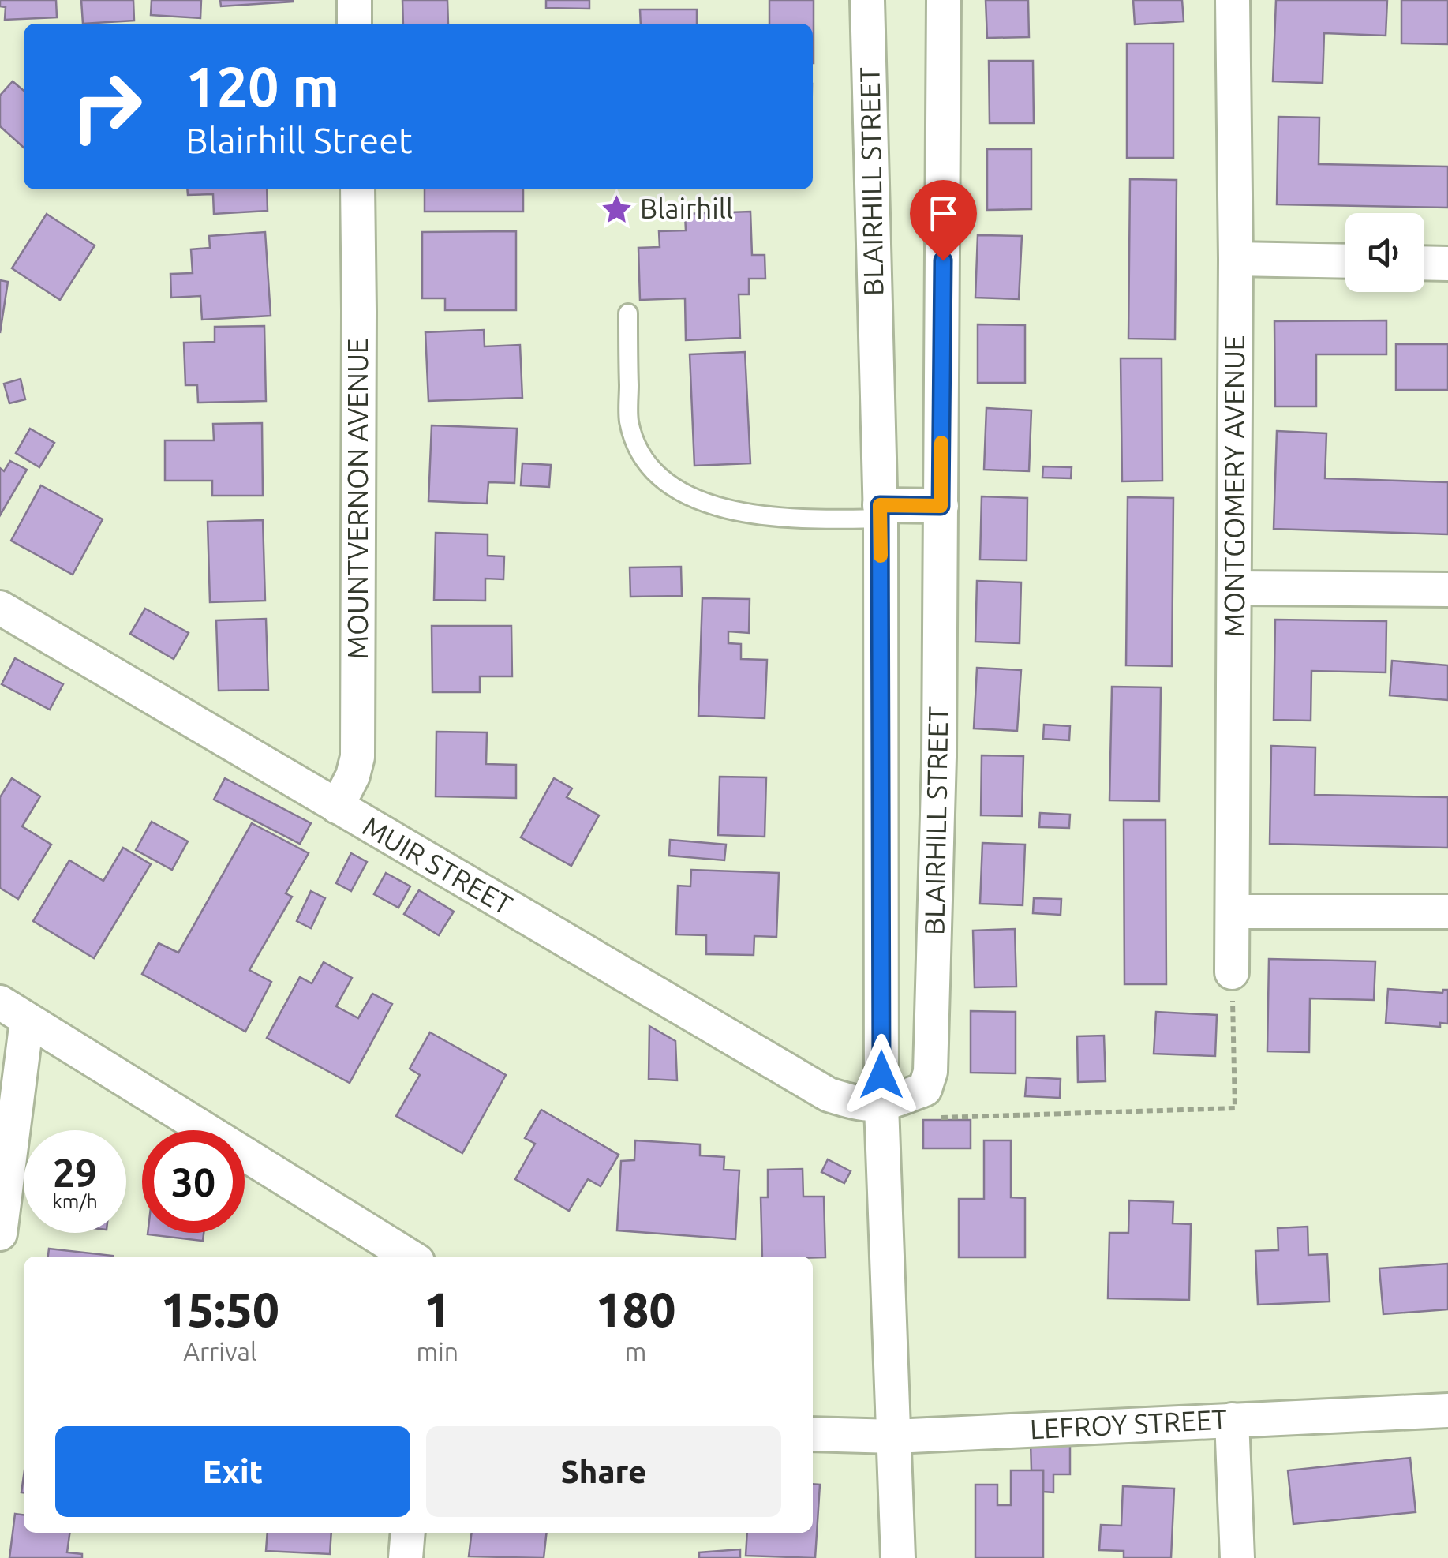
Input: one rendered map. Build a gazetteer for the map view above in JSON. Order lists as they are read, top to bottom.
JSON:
{
  "streets": {
    "street": [
      "BLAIRHILL STREET",
      "MONTGOMERY AVENUE",
      "MOUNTVERNON AVENUE",
      "MUIR STREET",
      "LEFROY STREET"
    ]
  },
  "crossings": [
    ["BLAIRHILL STREET", "MUIR STREET"],
    ["BLAIRHILL STREET", "LEFROY STREET"],
    ["MOUNTVERNON AVENUE", "MUIR STREET"]
  ],
  "places": {
    "place": ["Blairhill"]
  },
  "page": {
    "turn": ["120 m", "Blairhill Street"],
    "speed": "29 km/h",
    "limit": "30",
    "eta": [
      "15:50",
      "Arrival",
      "1",
      "min",
      "180",
      "m"
    ],
    "buttons": ["Exit", "Share"]
  }
}
